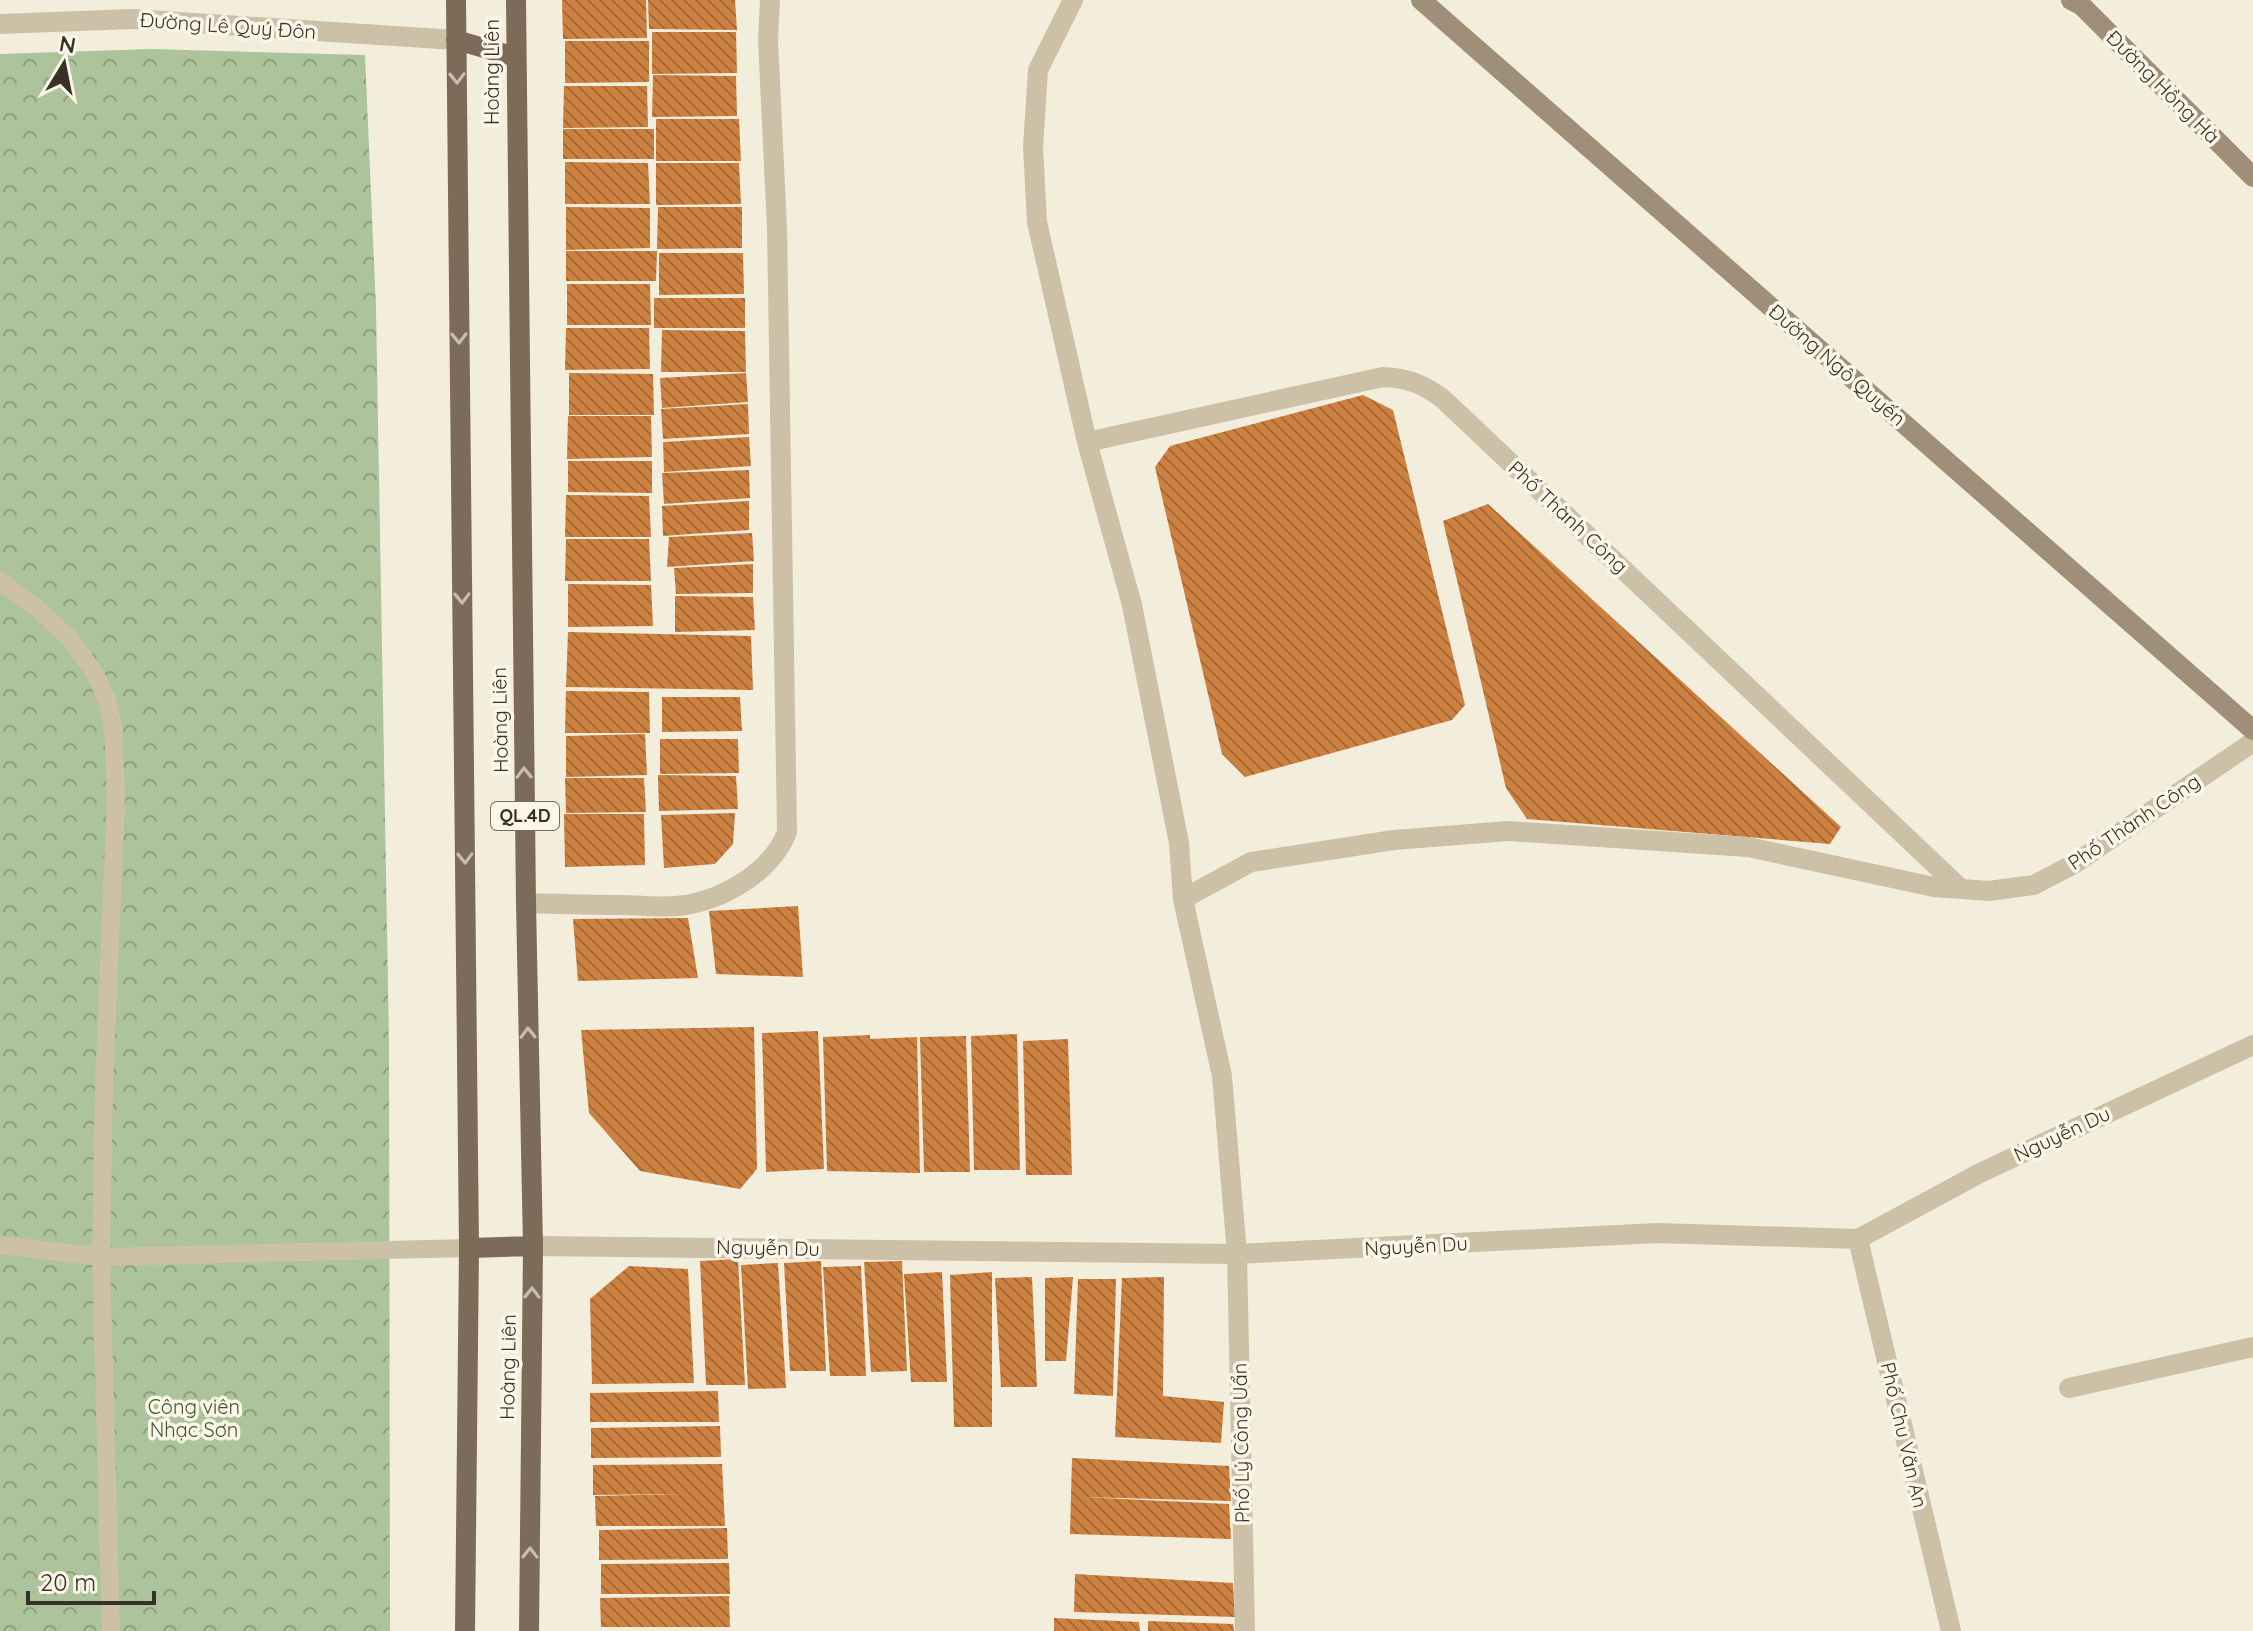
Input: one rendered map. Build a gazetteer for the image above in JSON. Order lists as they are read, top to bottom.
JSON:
{
  "streets": {
    "main road": ["Hoàng Liên", "QL.4D"],
    "street": [
      "Đường Lê Quý Đôn",
      "Đường Hồng Hà",
      "Đường Ngô Quyến",
      "Phố Thành Công",
      "Nguyễn Du",
      "Phố Chu Văn An",
      "Phố Lý Công Uẩn"
    ]
  },
  "crossings": [
    ["Đường Lê Quý Đôn", "Hoàng Liên"],
    ["Hoàng Liên", "Nguyễn Du"],
    ["Phố Thành Công", "Phố Lý Công Uẩn"],
    ["Nguyễn Du", "Phố Chu Văn An"],
    ["Nguyễn Du", "Phố Lý Công Uẩn"]
  ],
  "parks": ["Công viên Nhạc Sơn"],
  "scale_bar": "20 m",
  "north": "top"
}
